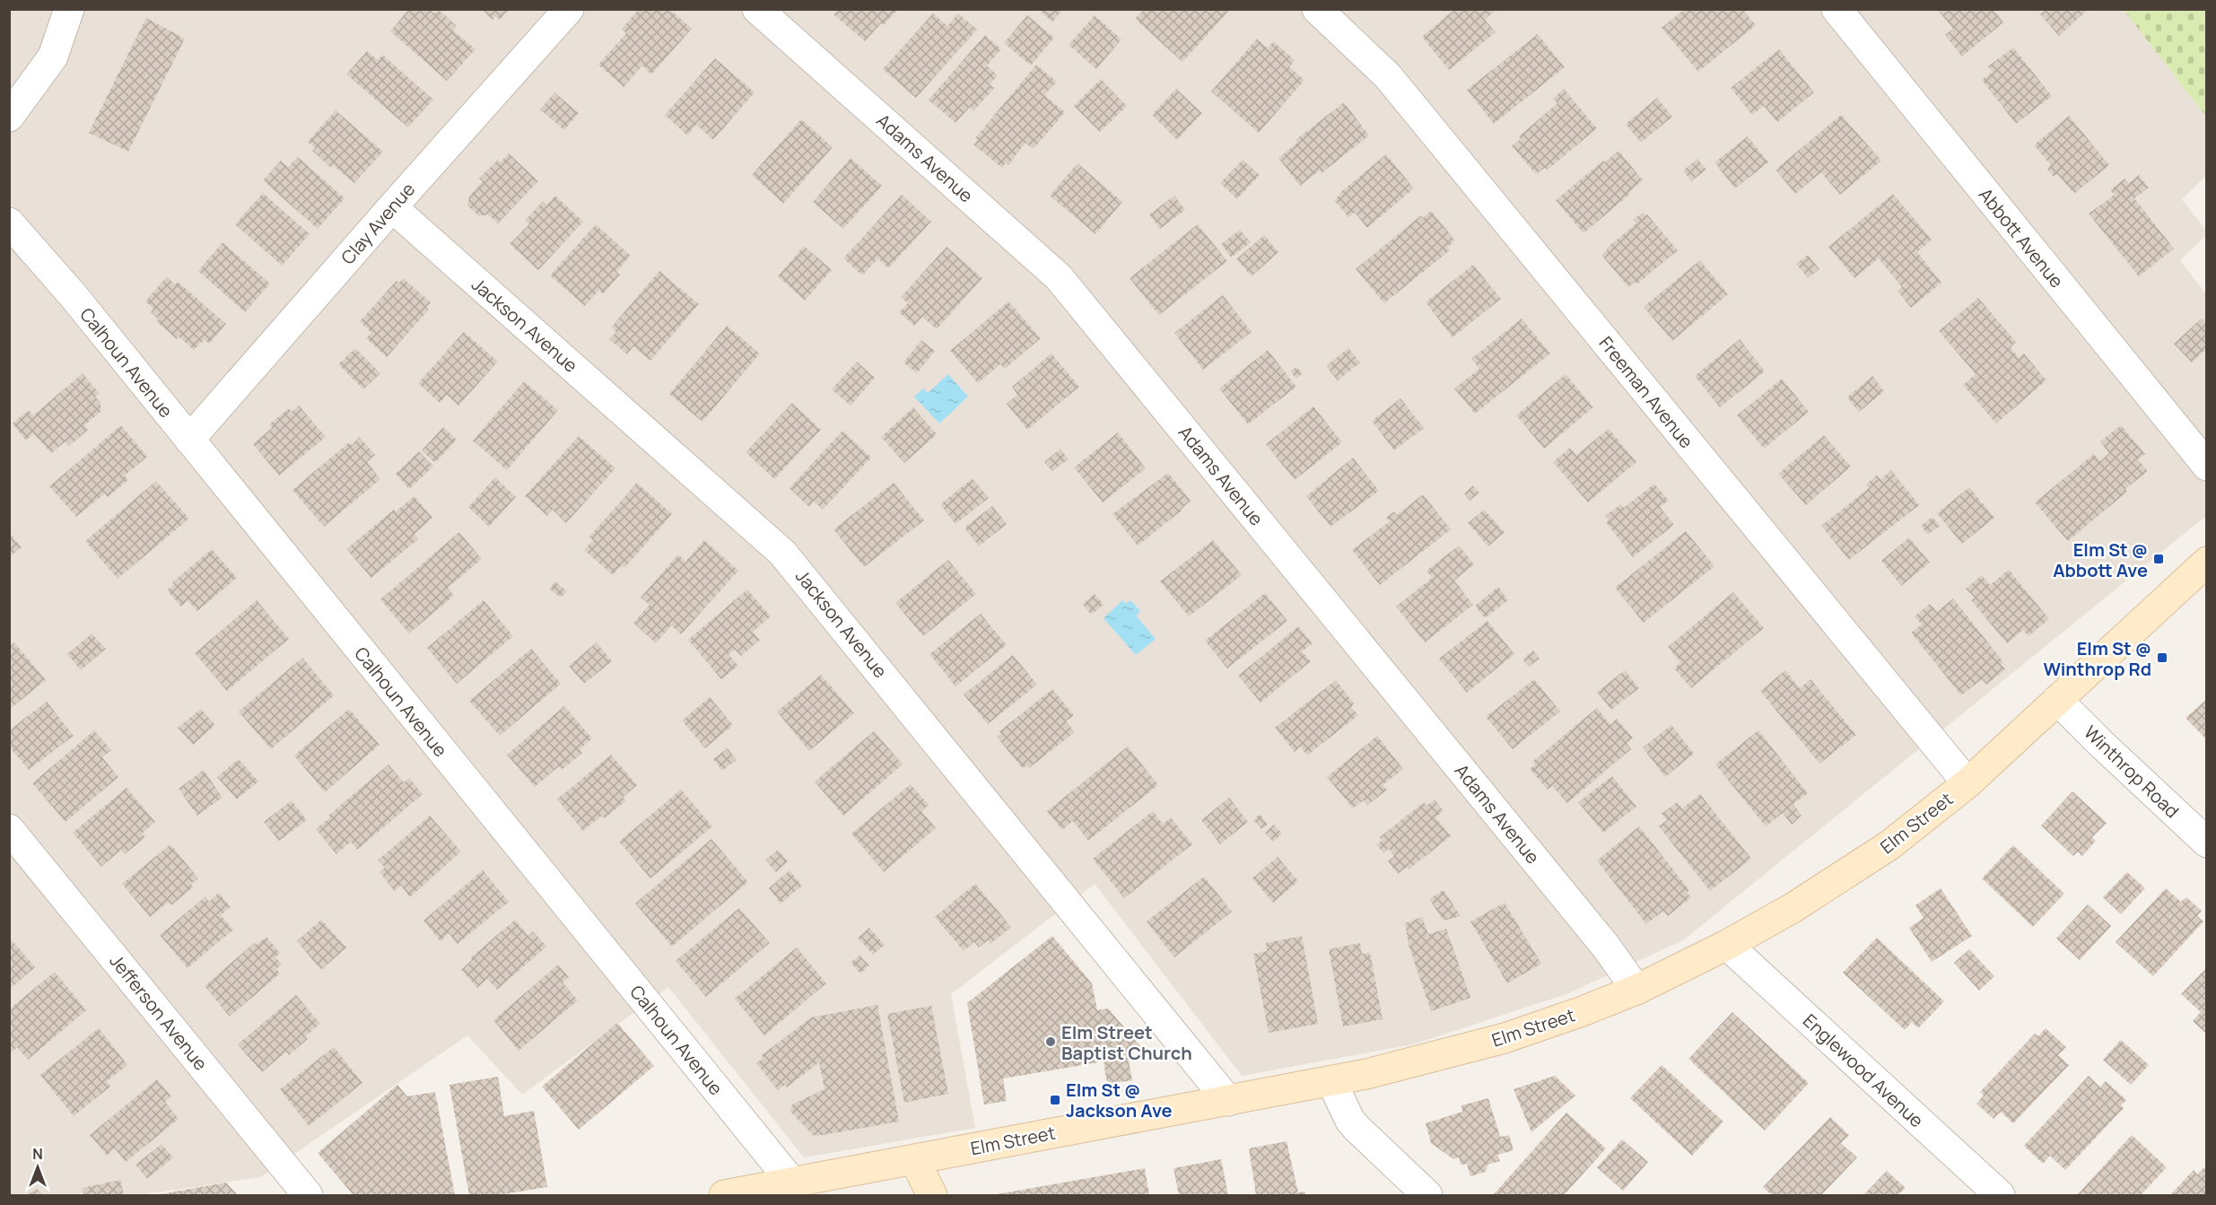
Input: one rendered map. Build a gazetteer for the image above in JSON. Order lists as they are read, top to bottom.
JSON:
{
  "streets": {
    "main road": ["Elm Street"],
    "street": [
      "Adams Avenue",
      "Clay Avenue",
      "Abbott Avenue",
      "Jackson Avenue",
      "Calhoun Avenue",
      "Freeman Avenue",
      "Winthrop Road",
      "Jefferson Avenue",
      "Englewood Avenue"
    ]
  },
  "crossings": [
    ["Adams Avenue", "Elm Street"],
    ["Clay Avenue", "Jackson Avenue"],
    ["Clay Avenue", "Calhoun Avenue"],
    ["Jackson Avenue", "Elm Street"],
    ["Calhoun Avenue", "Elm Street"],
    ["Freeman Avenue", "Elm Street"],
    ["Winthrop Road", "Elm Street"],
    ["Elm Street", "Englewood Avenue"]
  ],
  "places": {
    "transit": ["Elm St @ Abbott Ave", "Elm St @ Winthrop Rd", "Elm St @ Jackson Ave"],
    "other": ["Elm Street Baptist Church"]
  },
  "north": "top"
}
